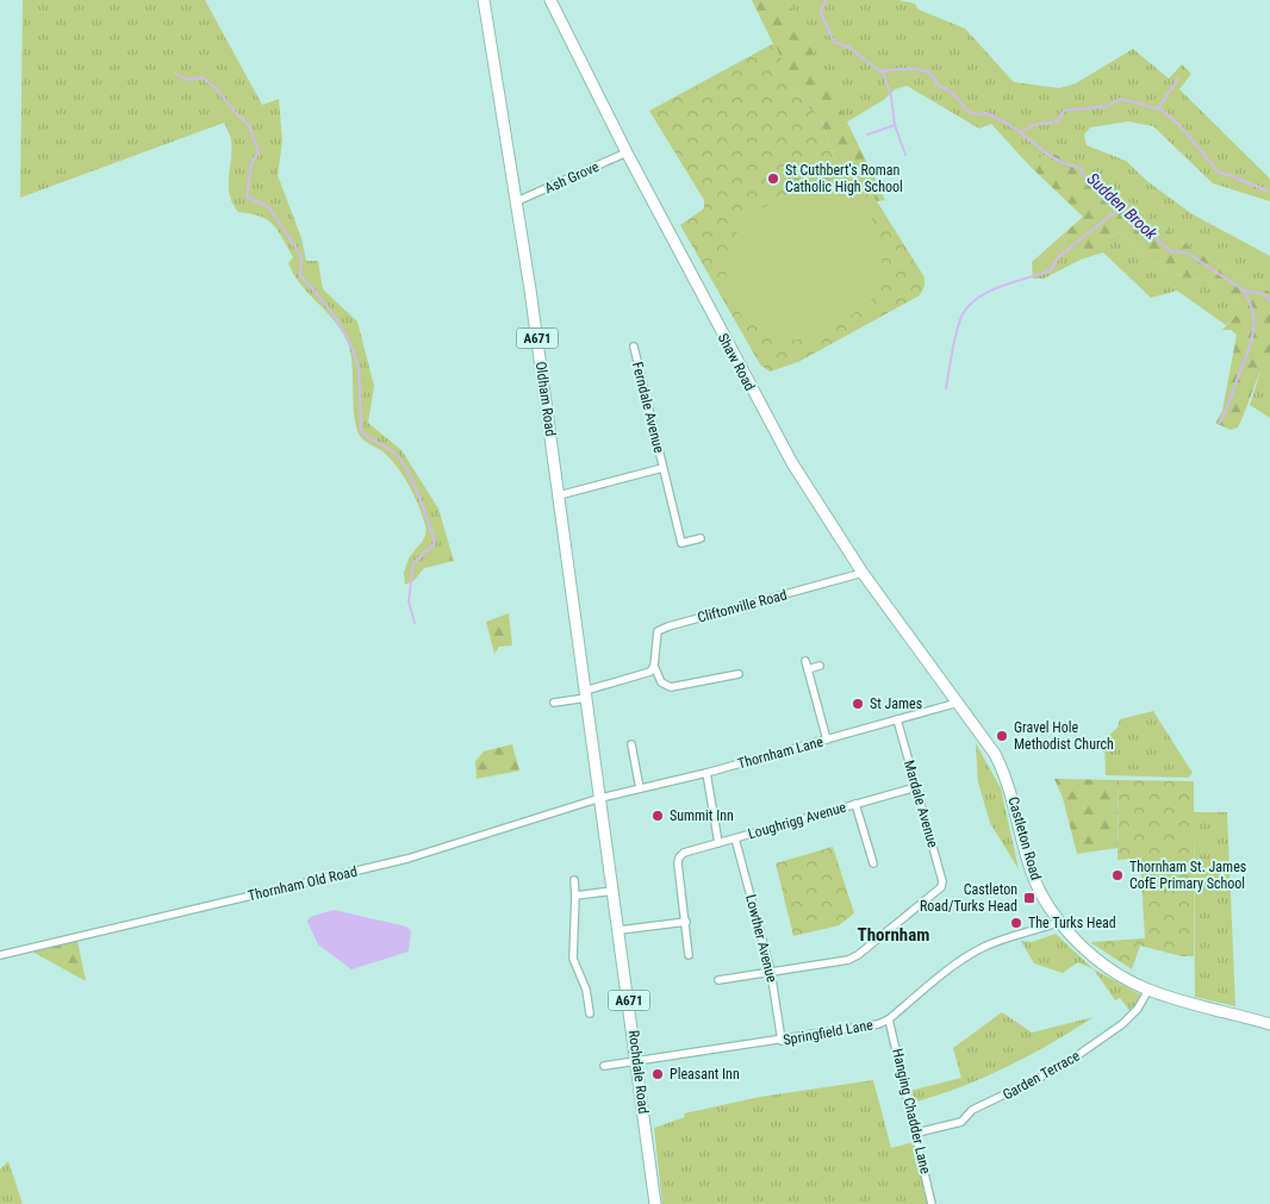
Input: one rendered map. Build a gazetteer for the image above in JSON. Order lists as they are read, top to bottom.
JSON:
{
  "streets": {
    "street": [
      "Ash Grove",
      "A671",
      "Shaw Road",
      "Oldham Road",
      "Ferndale Avenue",
      "Cliftonville Road",
      "Thornham Lane",
      "Mardale Avenue",
      "Loughrigg Avenue",
      "Castleton Road",
      "Thornham Old Road",
      "Lowther Avenue",
      "Springfield Lane",
      "Rochdale Road",
      "Garden Terrace",
      "Hanging Chadder Lane"
    ]
  },
  "crossings": [
    ["Ash Grove", "Shaw Road"],
    ["Ash Grove", "Oldham Road"],
    ["Shaw Road", "Cliftonville Road"],
    ["Shaw Road", "Thornham Lane"],
    ["Shaw Road", "Castleton Road"],
    ["Oldham Road", "Thornham Lane"],
    ["Oldham Road", "Thornham Old Road"],
    ["Oldham Road", "Rochdale Road"],
    ["Thornham Lane", "Mardale Avenue"],
    ["Thornham Lane", "Castleton Road"],
    ["Thornham Lane", "Thornham Old Road"],
    ["Thornham Lane", "Rochdale Road"],
    ["Mardale Avenue", "Loughrigg Avenue"],
    ["Mardale Avenue", "Lowther Avenue"],
    ["Loughrigg Avenue", "Lowther Avenue"],
    ["Castleton Road", "Springfield Lane"],
    ["Castleton Road", "Garden Terrace"],
    ["Thornham Old Road", "Rochdale Road"],
    ["Lowther Avenue", "Springfield Lane"],
    ["Springfield Lane", "Rochdale Road"],
    ["Springfield Lane", "Hanging Chadder Lane"],
    ["Garden Terrace", "Hanging Chadder Lane"]
  ],
  "districts": ["Thornham"],
  "water": ["Sudden Brook"],
  "places": {
    "other": [
      "St Cuthbert's Roman Catholic High School",
      "St James",
      "Gravel Hole Methodist Church",
      "Summit Inn",
      "Thornham St. James CofE Primary School",
      "The Turks Head",
      "Pleasant Inn"
    ],
    "transit": ["Castleton Road/Turks Head"]
  }
}
